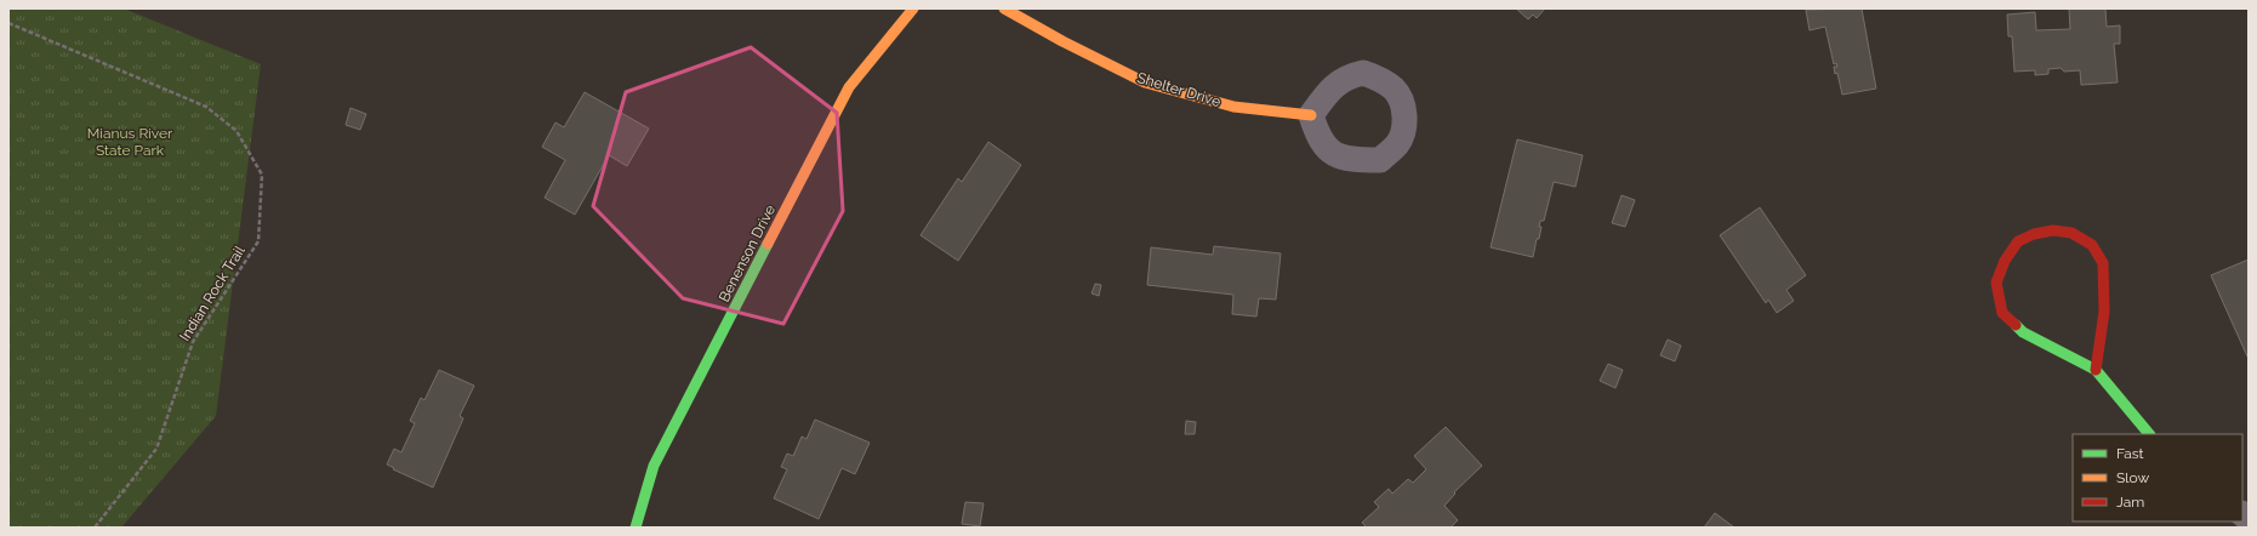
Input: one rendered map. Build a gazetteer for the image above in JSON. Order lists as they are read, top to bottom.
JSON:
{
  "streets": {
    "street": ["Shelter Drive", "Benenson Drive"],
    "path": ["Indian Rock Trail"]
  },
  "parks": ["Mianus River State Park"],
  "legend": ["Fast", "Slow", "Jam"]
}
